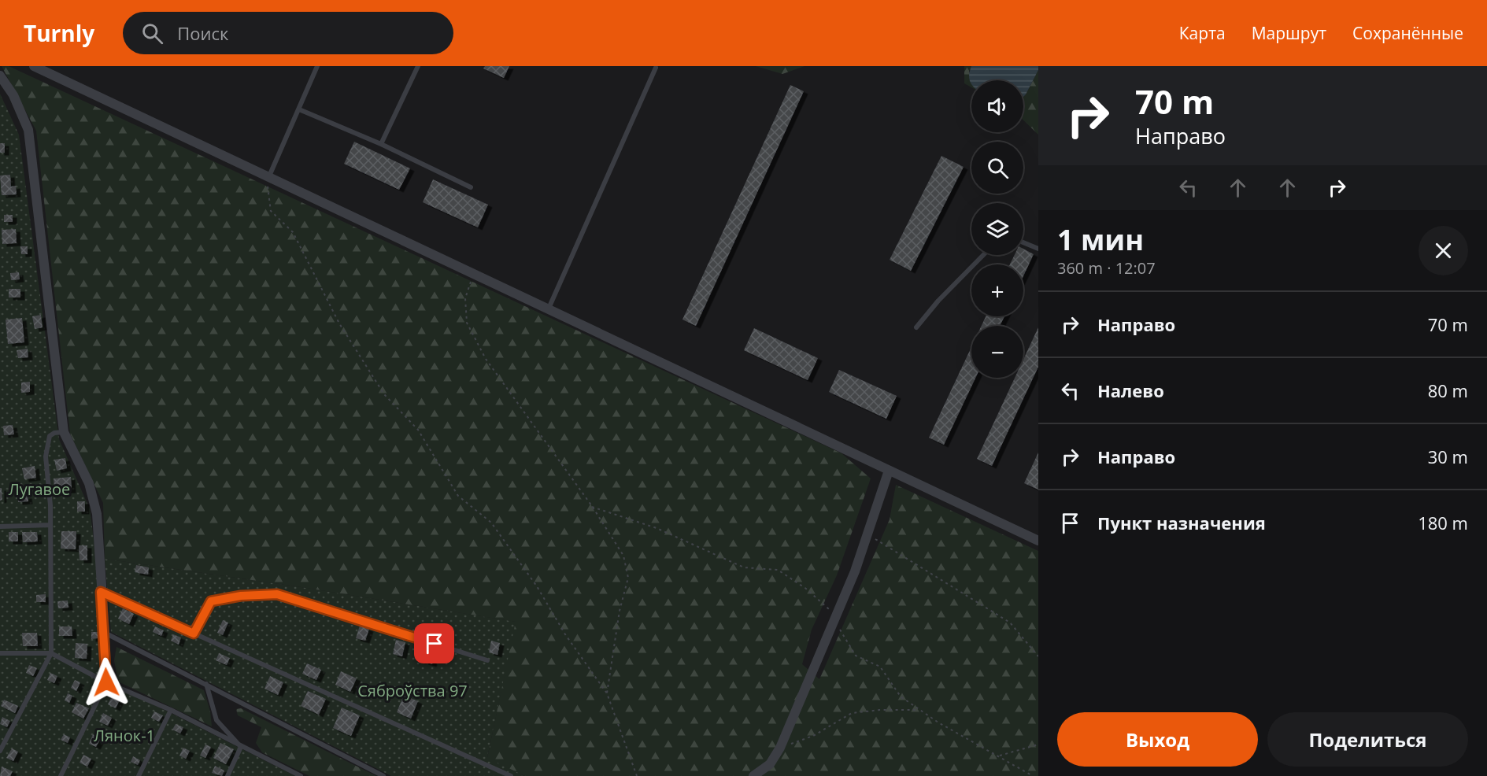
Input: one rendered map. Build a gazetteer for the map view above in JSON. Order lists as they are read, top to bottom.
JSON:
{
  "parks": ["Лугавое", "Сяброўства 97", "Лянок-1"],
  "page": {
    "header": "Turnly",
    "search": "Поиск",
    "nav": ["Карта", "Маршрут", "Сохранённые"],
    "turn": ["70 m", "Направо"],
    "map_buttons": ["+", "−"],
    "heading": ["1 мин", "360 m · 12:07"],
    "list": [
      {
        "name": "Направо",
        "value": "70 m"
      },
      {
        "name": "Налево",
        "value": "80 m"
      },
      {
        "name": "Направо",
        "value": "30 m"
      },
      {
        "name": "Пункт назначения",
        "value": "180 m"
      }
    ],
    "buttons": ["Выход", "Поделиться"]
  }
}
